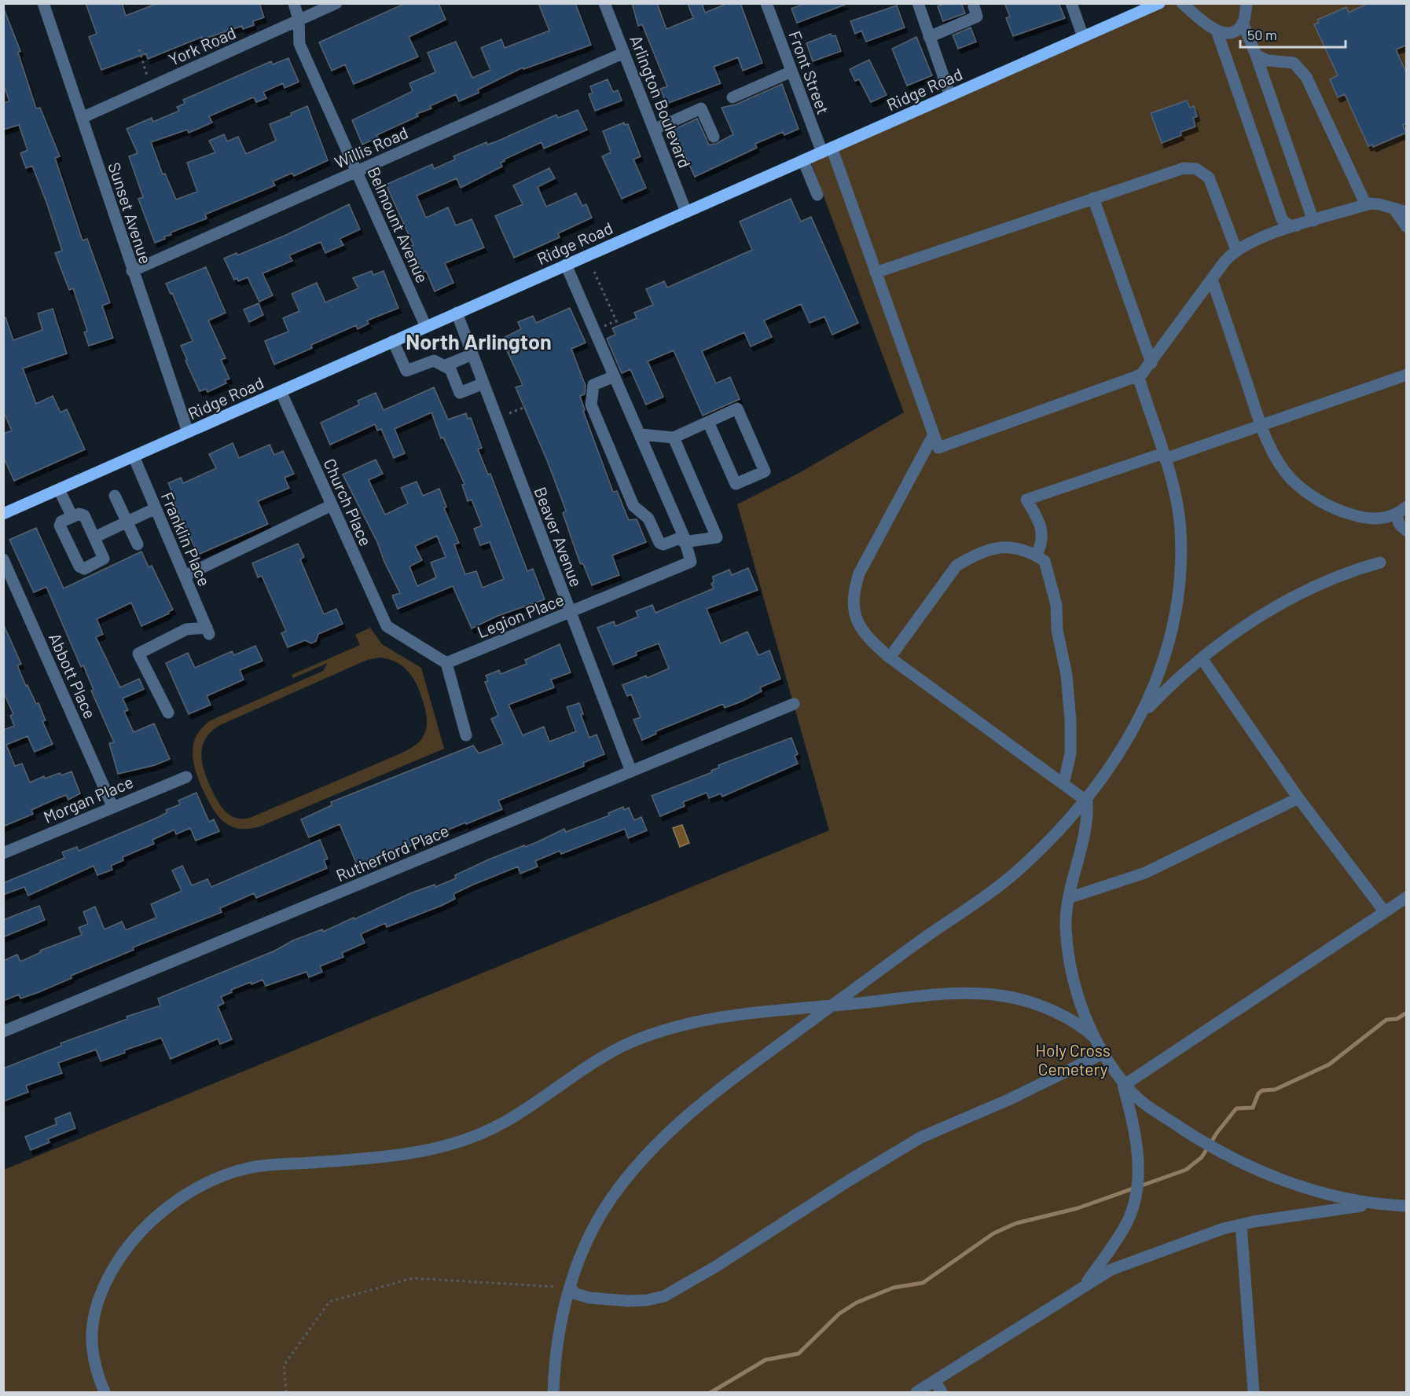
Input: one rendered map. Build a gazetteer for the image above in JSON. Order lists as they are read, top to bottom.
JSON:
{
  "streets": {
    "main road": ["Ridge Road"],
    "street": [
      "York Road",
      "Front Street",
      "Arlington Boulevard",
      "Willis Road",
      "Sunset Avenue",
      "Belmount Avenue",
      "Church Place",
      "Beaver Avenue",
      "Franklin Place",
      "Legion Place",
      "Abbott Place",
      "Morgan Place",
      "Rutherford Place"
    ]
  },
  "crossings": [
    ["York Road", "Sunset Avenue"],
    ["York Road", "Belmount Avenue"],
    ["Front Street", "Ridge Road"],
    ["Ridge Road", "Arlington Boulevard"],
    ["Ridge Road", "Sunset Avenue"],
    ["Ridge Road", "Belmount Avenue"],
    ["Ridge Road", "Church Place"],
    ["Ridge Road", "Beaver Avenue"],
    ["Ridge Road", "Franklin Place"],
    ["Arlington Boulevard", "Willis Road"],
    ["Willis Road", "Sunset Avenue"],
    ["Willis Road", "Belmount Avenue"],
    ["Church Place", "Legion Place"],
    ["Beaver Avenue", "Legion Place"],
    ["Beaver Avenue", "Rutherford Place"],
    ["Abbott Place", "Morgan Place"]
  ],
  "districts": ["North Arlington"],
  "parks": ["Holy Cross Cemetery"],
  "scale_bar": "50 m"
}
